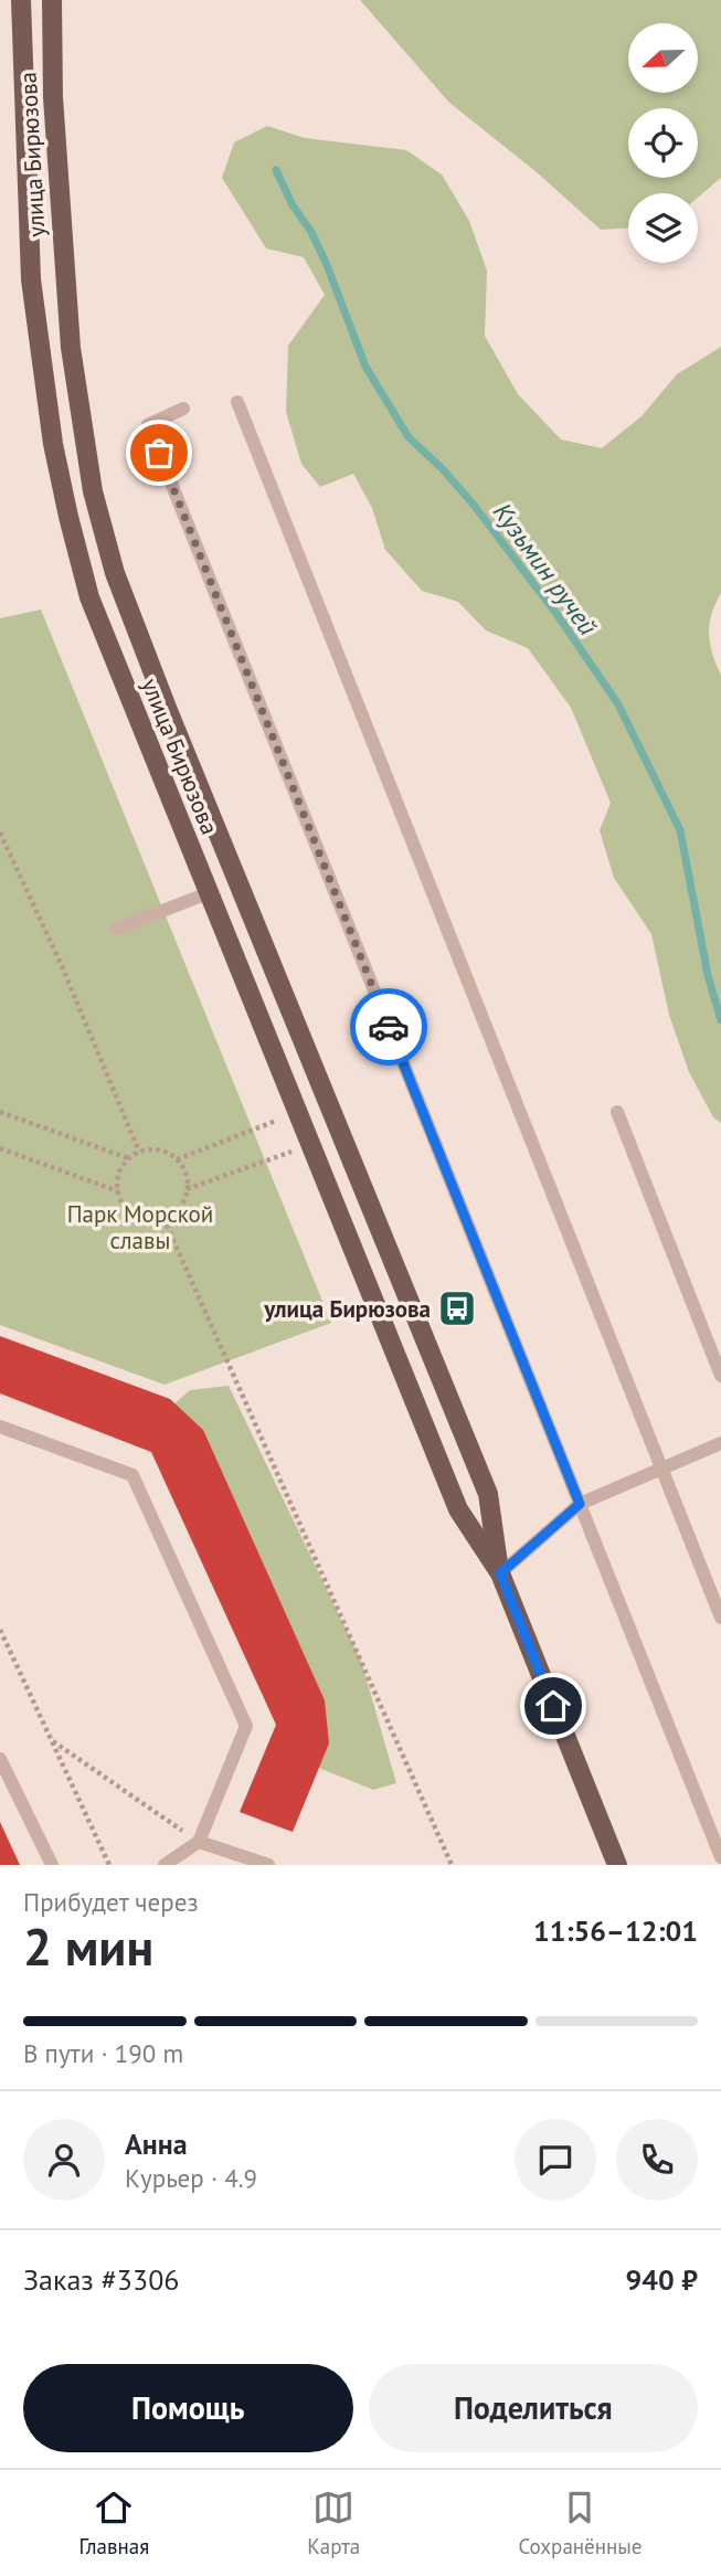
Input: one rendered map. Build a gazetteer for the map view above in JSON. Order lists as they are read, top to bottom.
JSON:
{
  "streets": {
    "main road": ["улица Бирюзова"]
  },
  "water": ["Кузьмин ручей"],
  "parks": ["Парк Морской славы"],
  "places": {
    "bus stop": ["улица Бирюзова"]
  },
  "north": "left",
  "page": {
    "heading": ["2 мин", "Прибудет через", "11:56–12:01"],
    "panel": [
      "Анна",
      "Курьер · 4.9",
      "Заказ #3306",
      "940 ₽"
    ],
    "bar": "В пути · 190 m",
    "buttons": ["Помощь", "Поделиться"],
    "tabs": ["Главная", "Карта", "Сохранённые"]
  }
}
